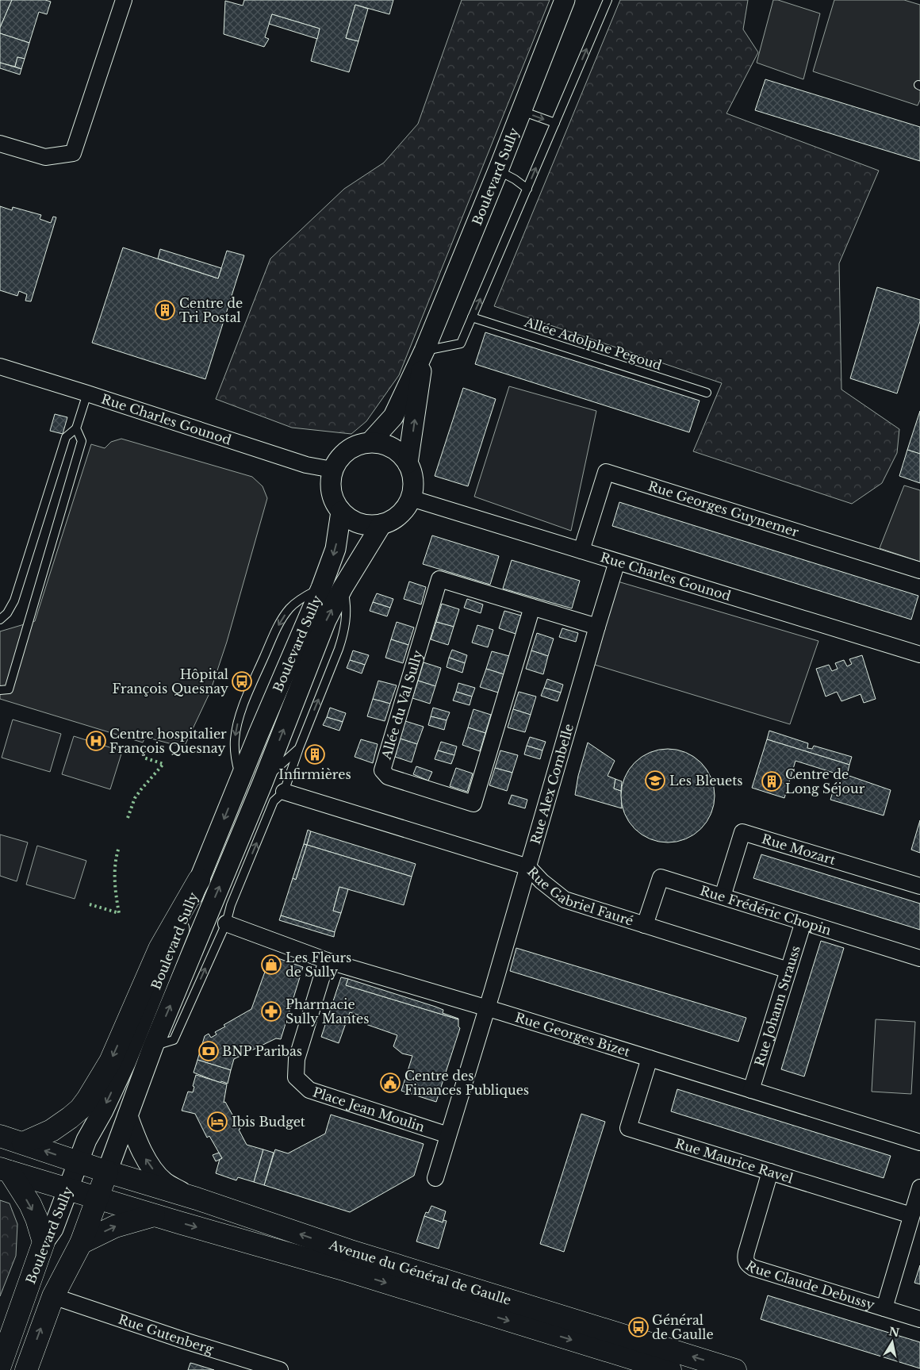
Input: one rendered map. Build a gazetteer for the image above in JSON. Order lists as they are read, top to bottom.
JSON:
{
  "streets": {
    "main road": ["Boulevard Sully", "Avenue du Général de Gaulle"],
    "street": [
      "Rue Charles Gounod",
      "Rue Georges Guynemer",
      "Allée du Val Sully",
      "Rue Alex Combelle",
      "Rue Mozart",
      "Rue Gabriel Fauré",
      "Rue Frédéric Chopin",
      "Rue Johann Strauss",
      "Rue Georges Bizet",
      "Place Jean Moulin",
      "Rue Maurice Ravel",
      "Rue Claude Debussy",
      "Rue Gutenberg"
    ],
    "lane": ["Allée Adolphe Pegoud"]
  },
  "crossings": [
    ["Boulevard Sully", "Rue Charles Gounod"],
    ["Boulevard Sully", "Avenue du Général de Gaulle"],
    ["Boulevard Sully", "Rue Gutenberg"],
    ["Rue Charles Gounod", "Rue Georges Guynemer"],
    ["Rue Charles Gounod", "Rue Alex Combelle"],
    ["Allée du Val Sully", "Rue Alex Combelle"],
    ["Rue Alex Combelle", "Rue Gabriel Fauré"],
    ["Rue Alex Combelle", "Rue Georges Bizet"],
    ["Rue Mozart", "Rue Frédéric Chopin"],
    ["Rue Gabriel Fauré", "Rue Frédéric Chopin"],
    ["Rue Gabriel Fauré", "Rue Johann Strauss"],
    ["Rue Frédéric Chopin", "Rue Johann Strauss"],
    ["Rue Johann Strauss", "Rue Georges Bizet"],
    ["Rue Georges Bizet", "Place Jean Moulin"],
    ["Rue Georges Bizet", "Rue Maurice Ravel"],
    ["Rue Maurice Ravel", "Rue Claude Debussy"]
  ],
  "places": {
    "building": ["Centre de Tri Postal", "Infirmières", "Centre de Long Séjour"],
    "bus stop": ["Hôpital François Quesnay", "Général de Gaulle"],
    "hospital": ["Centre hospitalier François Quesnay"],
    "school or university": ["Les Bleuets"],
    "shop": ["Les Fleurs de Sully"],
    "pharmacy": ["Pharmacie Sully Mantes"],
    "bank": ["BNP Paribas"],
    "public building": ["Centre des Finances Publiques"],
    "hotel": ["Ibis Budget"]
  },
  "north": "top"
}
